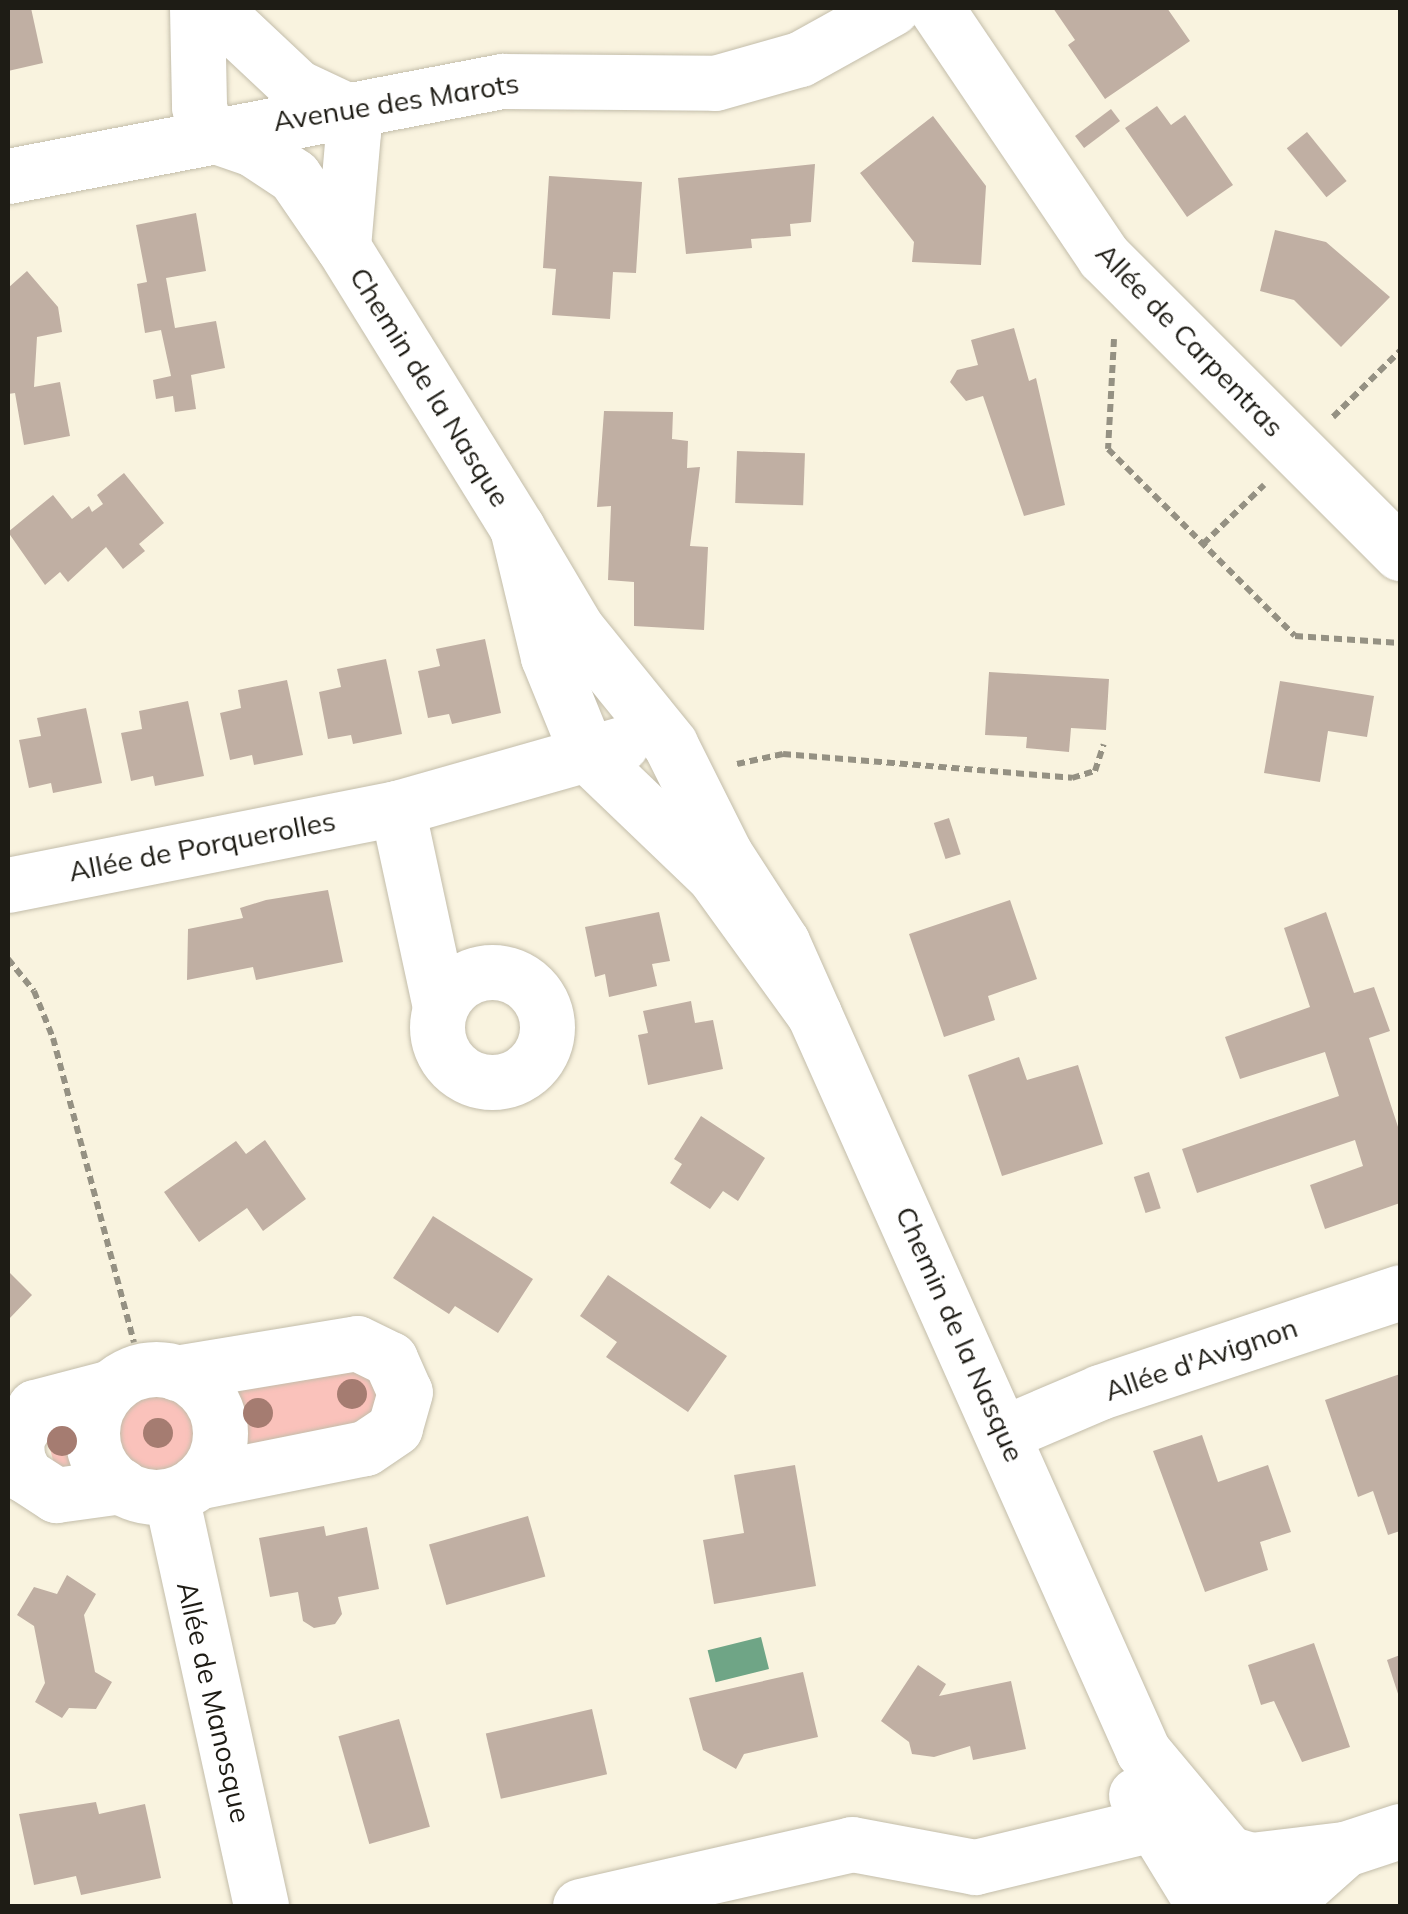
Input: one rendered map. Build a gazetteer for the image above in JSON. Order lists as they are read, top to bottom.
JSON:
{
  "streets": {
    "street": [
      "Avenue des Marots",
      "Allée de Carpentras",
      "Chemin de la Nasque",
      "Allée de Porquerolles",
      "Allée d'Avignon",
      "Allée de Manosque"
    ]
  },
  "crossings": [
    ["Avenue des Marots", "Chemin de la Nasque"],
    ["Chemin de la Nasque", "Allée de Porquerolles"],
    ["Chemin de la Nasque", "Allée d'Avignon"]
  ]
}
